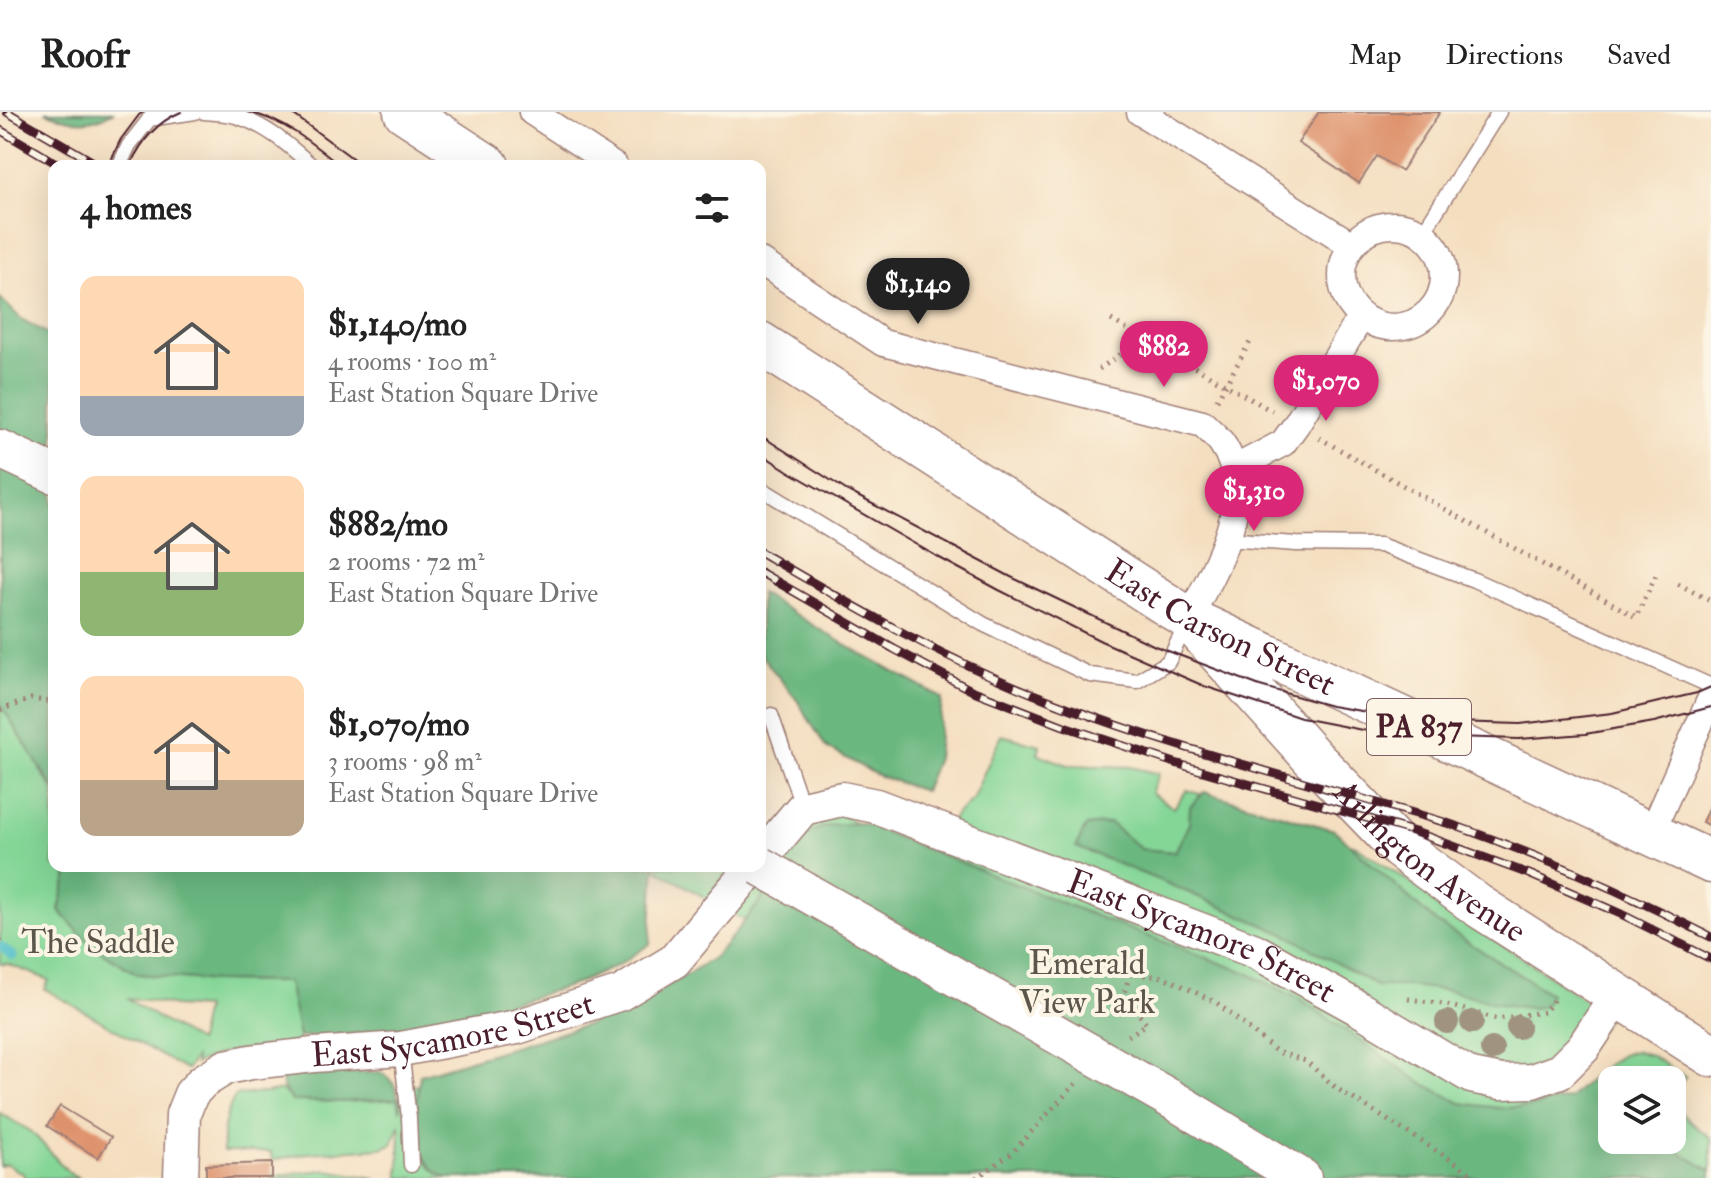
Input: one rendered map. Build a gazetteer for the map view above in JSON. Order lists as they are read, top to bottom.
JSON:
{
  "streets": {
    "main road": ["East Carson Street", "PA 837", "Arlington Avenue"],
    "street": ["East Sycamore Street"]
  },
  "crossings": [
    ["East Carson Street", "Arlington Avenue"],
    ["Arlington Avenue", "East Sycamore Street"]
  ],
  "parks": ["The Saddle", "Emerald View Park"],
  "page": {
    "header": "Roofr",
    "nav": ["Map", "Directions", "Saved"],
    "heading": "4 homes",
    "list": [
      {
        "name": "$1,140/mo",
        "note": "4 rooms · 100 m² · East Station Square Drive"
      },
      {
        "name": "$882/mo",
        "note": "2 rooms · 72 m² · East Station Square Drive"
      },
      {
        "name": "$1,070/mo",
        "note": "3 rooms · 98 m² · East Station Square Drive"
      }
    ],
    "price": [
      "$1,140",
      "$882",
      "$1,070",
      "$1,310"
    ]
  }
}
